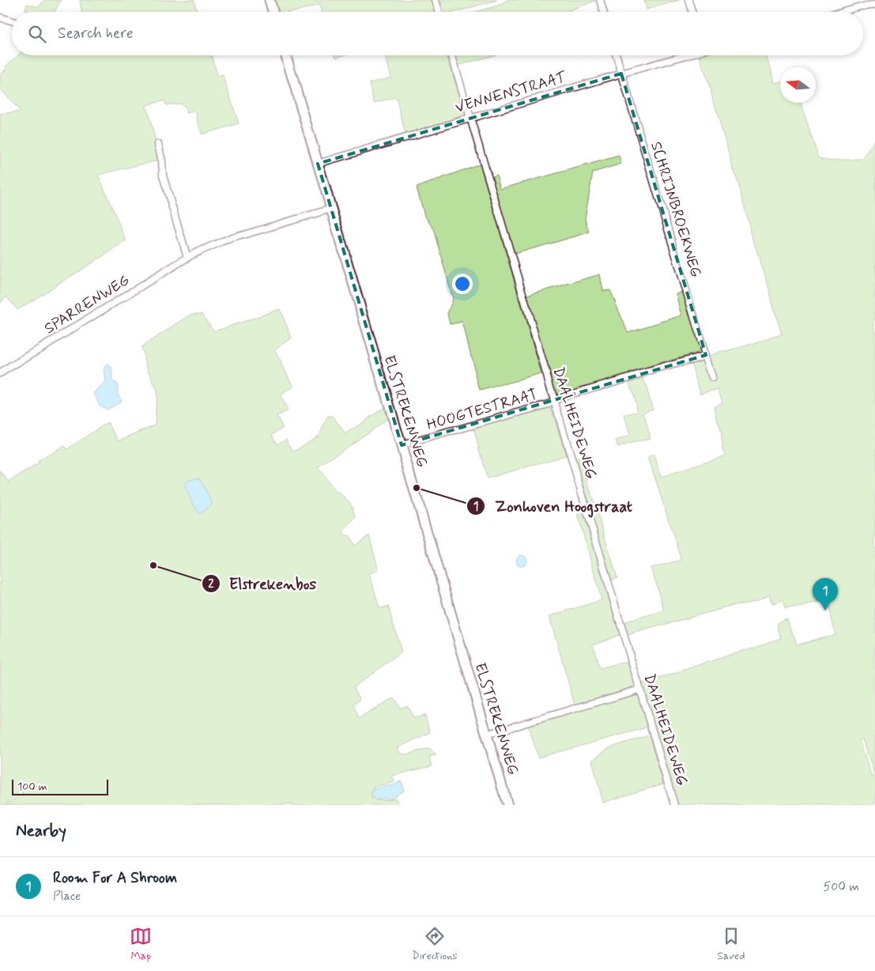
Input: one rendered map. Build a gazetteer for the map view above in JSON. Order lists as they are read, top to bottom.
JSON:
{
  "streets": {
    "street": [
      "VENNENSTRAAT",
      "SCHRIJNBROEKWEG",
      "SPARRENWEG",
      "HOOGTESTRAAT",
      "ELSTREKENWEG",
      "DAALHEIDEWEG"
    ]
  },
  "crossings": [
    ["VENNENSTRAAT", "SCHRIJNBROEKWEG"],
    ["VENNENSTRAAT", "ELSTREKENWEG"],
    ["VENNENSTRAAT", "DAALHEIDEWEG"],
    ["SCHRIJNBROEKWEG", "HOOGTESTRAAT"],
    ["SPARRENWEG", "ELSTREKENWEG"],
    ["HOOGTESTRAAT", "ELSTREKENWEG"],
    ["HOOGTESTRAAT", "DAALHEIDEWEG"]
  ],
  "places": ["Zonhoven Hoogstraat", "Elstrekenbos"],
  "scale_bar": "100 m",
  "north": "left",
  "page": {
    "search": "Search here",
    "pins": "1",
    "scale": "100 m",
    "heading": "Nearby",
    "list": [
      {
        "mark": "1",
        "name": "Room For A Shroom",
        "note": "Place",
        "value": "500 m"
      }
    ],
    "nav": ["Map", "Directions", "Saved"]
  }
}
